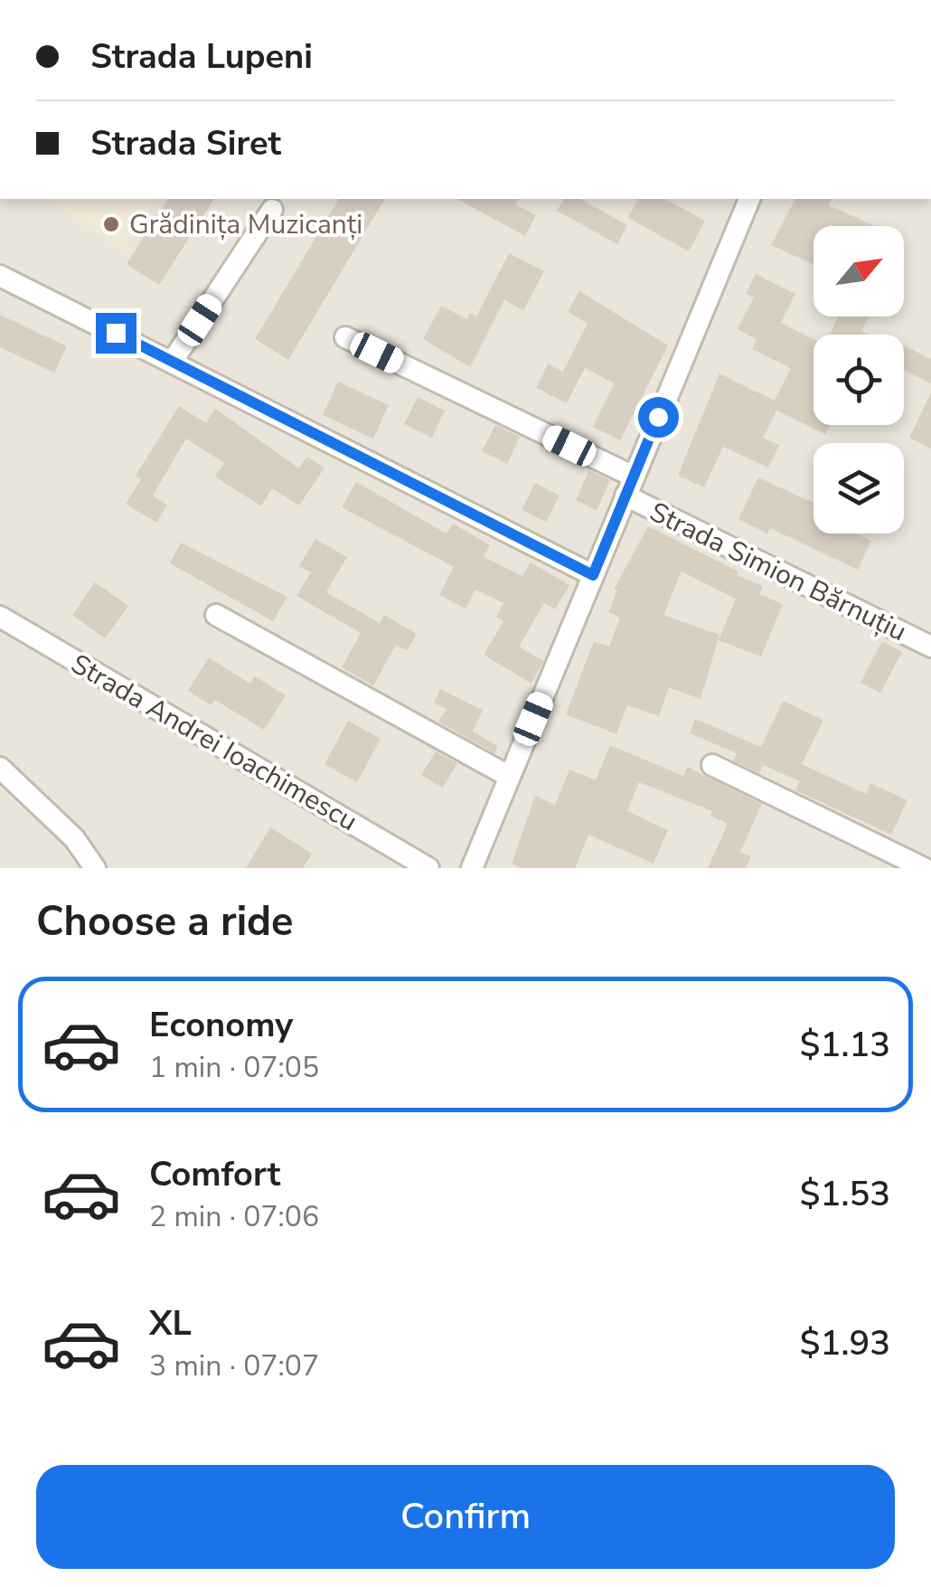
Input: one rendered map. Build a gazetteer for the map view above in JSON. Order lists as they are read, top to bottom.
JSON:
{
  "streets": {
    "street": ["Strada Simion Bărnuțiu", "Strada Andrei Ioachimescu"]
  },
  "places": ["Grădinița Muzicanți"],
  "north": "top right",
  "page": {
    "banner": ["Strada Lupeni", "Strada Siret"],
    "heading": "Choose a ride",
    "list": [
      {
        "name": "Economy",
        "note": "1 min · 07:05",
        "value": "$1.13"
      },
      {
        "name": "Comfort",
        "note": "2 min · 07:06",
        "value": "$1.53"
      },
      {
        "name": "XL",
        "note": "3 min · 07:07",
        "value": "$1.93"
      }
    ],
    "buttons": "Confirm"
  }
}
